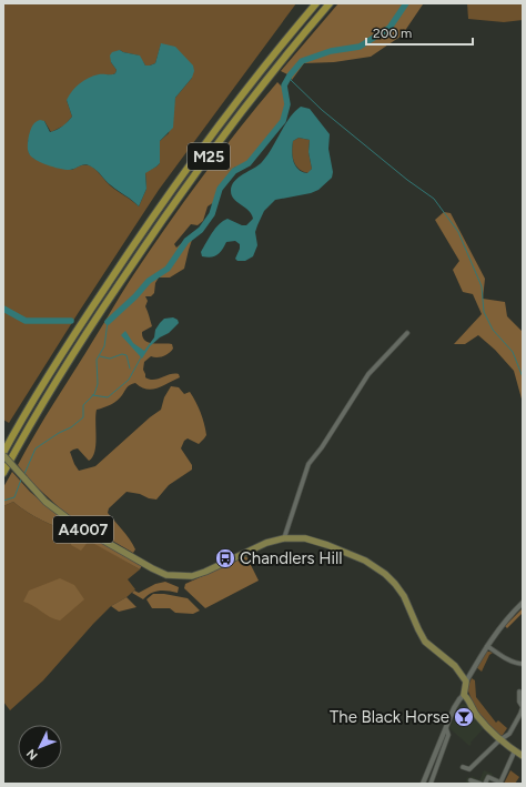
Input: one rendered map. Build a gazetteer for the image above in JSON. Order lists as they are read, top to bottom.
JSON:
{
  "streets": {
    "highway": ["M25"],
    "main road": ["A4007"]
  },
  "crossings": [
    ["M25", "A4007"]
  ],
  "places": {
    "bus stop": ["Chandlers Hill"],
    "bar": ["The Black Horse"]
  },
  "scale_bar": "200 m",
  "north": "bottom left"
}
